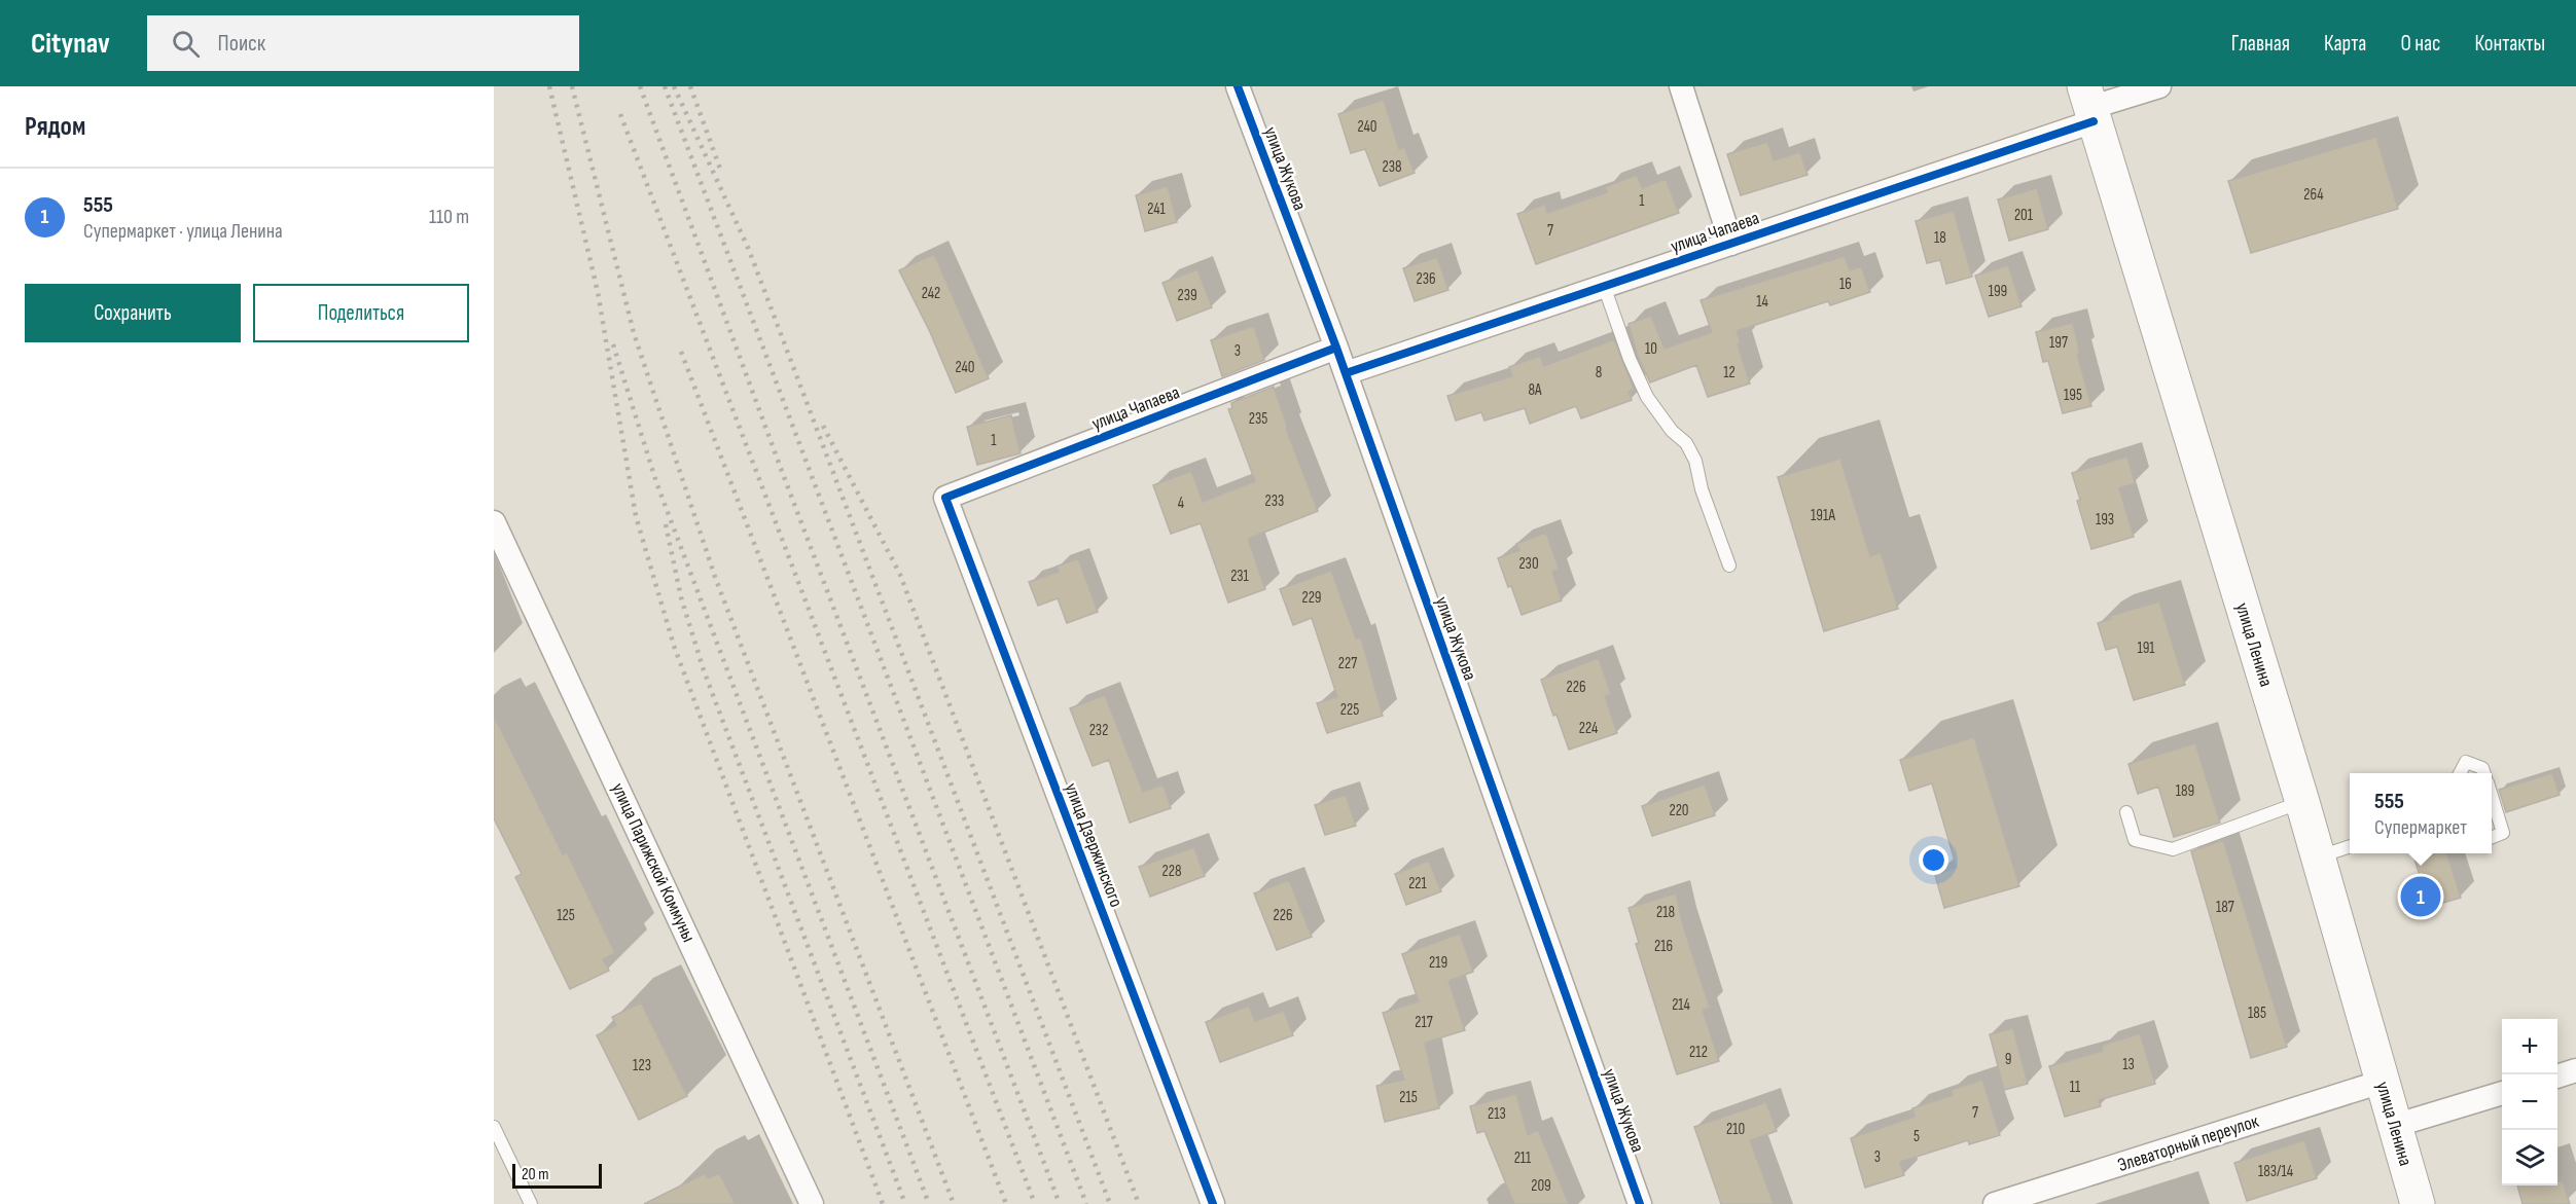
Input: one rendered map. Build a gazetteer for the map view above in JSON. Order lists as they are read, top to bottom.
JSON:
{
  "streets": {
    "main road": ["улица Ленина"],
    "street": [
      "улица Жукова",
      "улица Чапаева",
      "улица Дзержинского",
      "улица Парижской Коммуны",
      "Элеваторный переулок"
    ]
  },
  "crossings": [
    ["улица Жукова", "улица Чапаева"],
    ["улица Чапаева", "улица Ленина"],
    ["улица Чапаева", "улица Дзержинского"],
    ["улица Ленина", "Элеваторный переулок"]
  ],
  "house_numbers": [
    "240",
    "238",
    "264",
    "1",
    "241",
    "201",
    "7",
    "18",
    "236",
    "16",
    "199",
    "242",
    "239",
    "14",
    "197",
    "10",
    "3",
    "240",
    "8",
    "12",
    "8А",
    "195",
    "235",
    "1",
    "233",
    "4",
    "191А",
    "193",
    "230",
    "231",
    "229",
    "191",
    "227",
    "226",
    "225",
    "224",
    "232",
    "189",
    "220",
    "228",
    "221",
    "187",
    "218",
    "125",
    "226",
    "216",
    "219",
    "214",
    "185",
    "217",
    "212",
    "9",
    "13",
    "123",
    "11",
    "215",
    "7",
    "213",
    "210",
    "5",
    "3",
    "211",
    "183/14",
    "209"
  ],
  "scale_bar": "20 m",
  "page": {
    "header": "Citynav",
    "search": "Поиск",
    "nav": [
      "Главная",
      "Карта",
      "О нас",
      "Контакты"
    ],
    "heading": "Рядом",
    "list": [
      {
        "mark": "1",
        "name": "555",
        "note": "Супермаркет · улица Ленина",
        "value": "110 m"
      }
    ],
    "buttons": ["Сохранить", "Поделиться"],
    "popup": ["555", "Супермаркет"],
    "pins": "1",
    "map_buttons": ["+", "−"],
    "scale": "20 m"
  }
}
